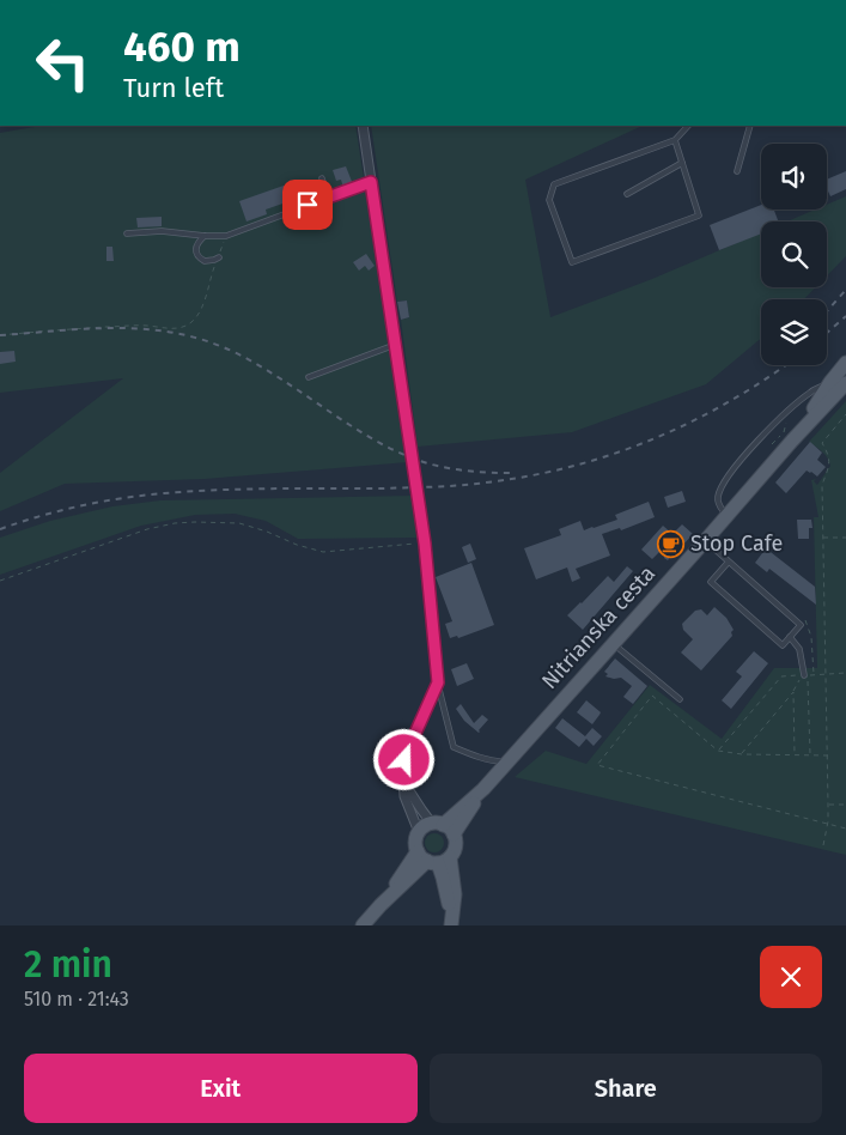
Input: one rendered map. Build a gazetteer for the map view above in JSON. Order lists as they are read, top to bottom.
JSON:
{
  "streets": {
    "main road": ["Nitrianska cesta"]
  },
  "places": {
    "cafe": ["Stop Cafe"]
  },
  "page": {
    "turn": ["460 m", "Turn left"],
    "heading": ["2 min", "510 m · 21:43"],
    "buttons": ["Exit", "Share"]
  }
}
